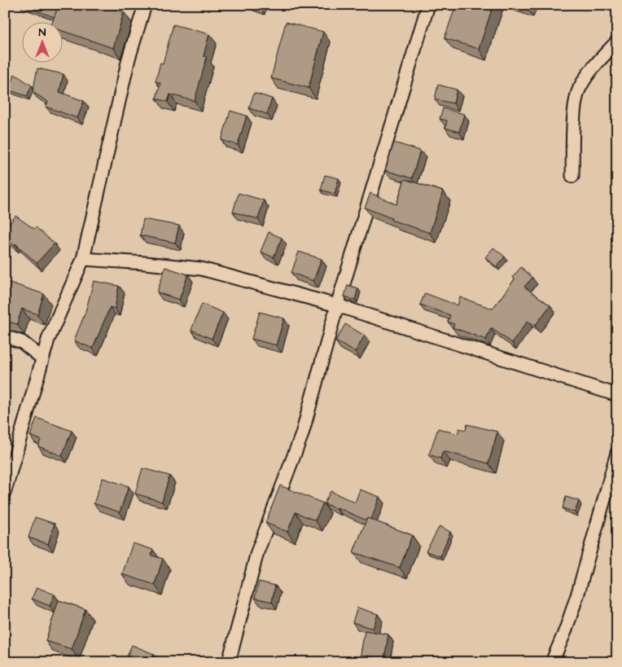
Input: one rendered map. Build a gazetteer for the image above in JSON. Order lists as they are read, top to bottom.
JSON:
{
  "north": "top"
}
